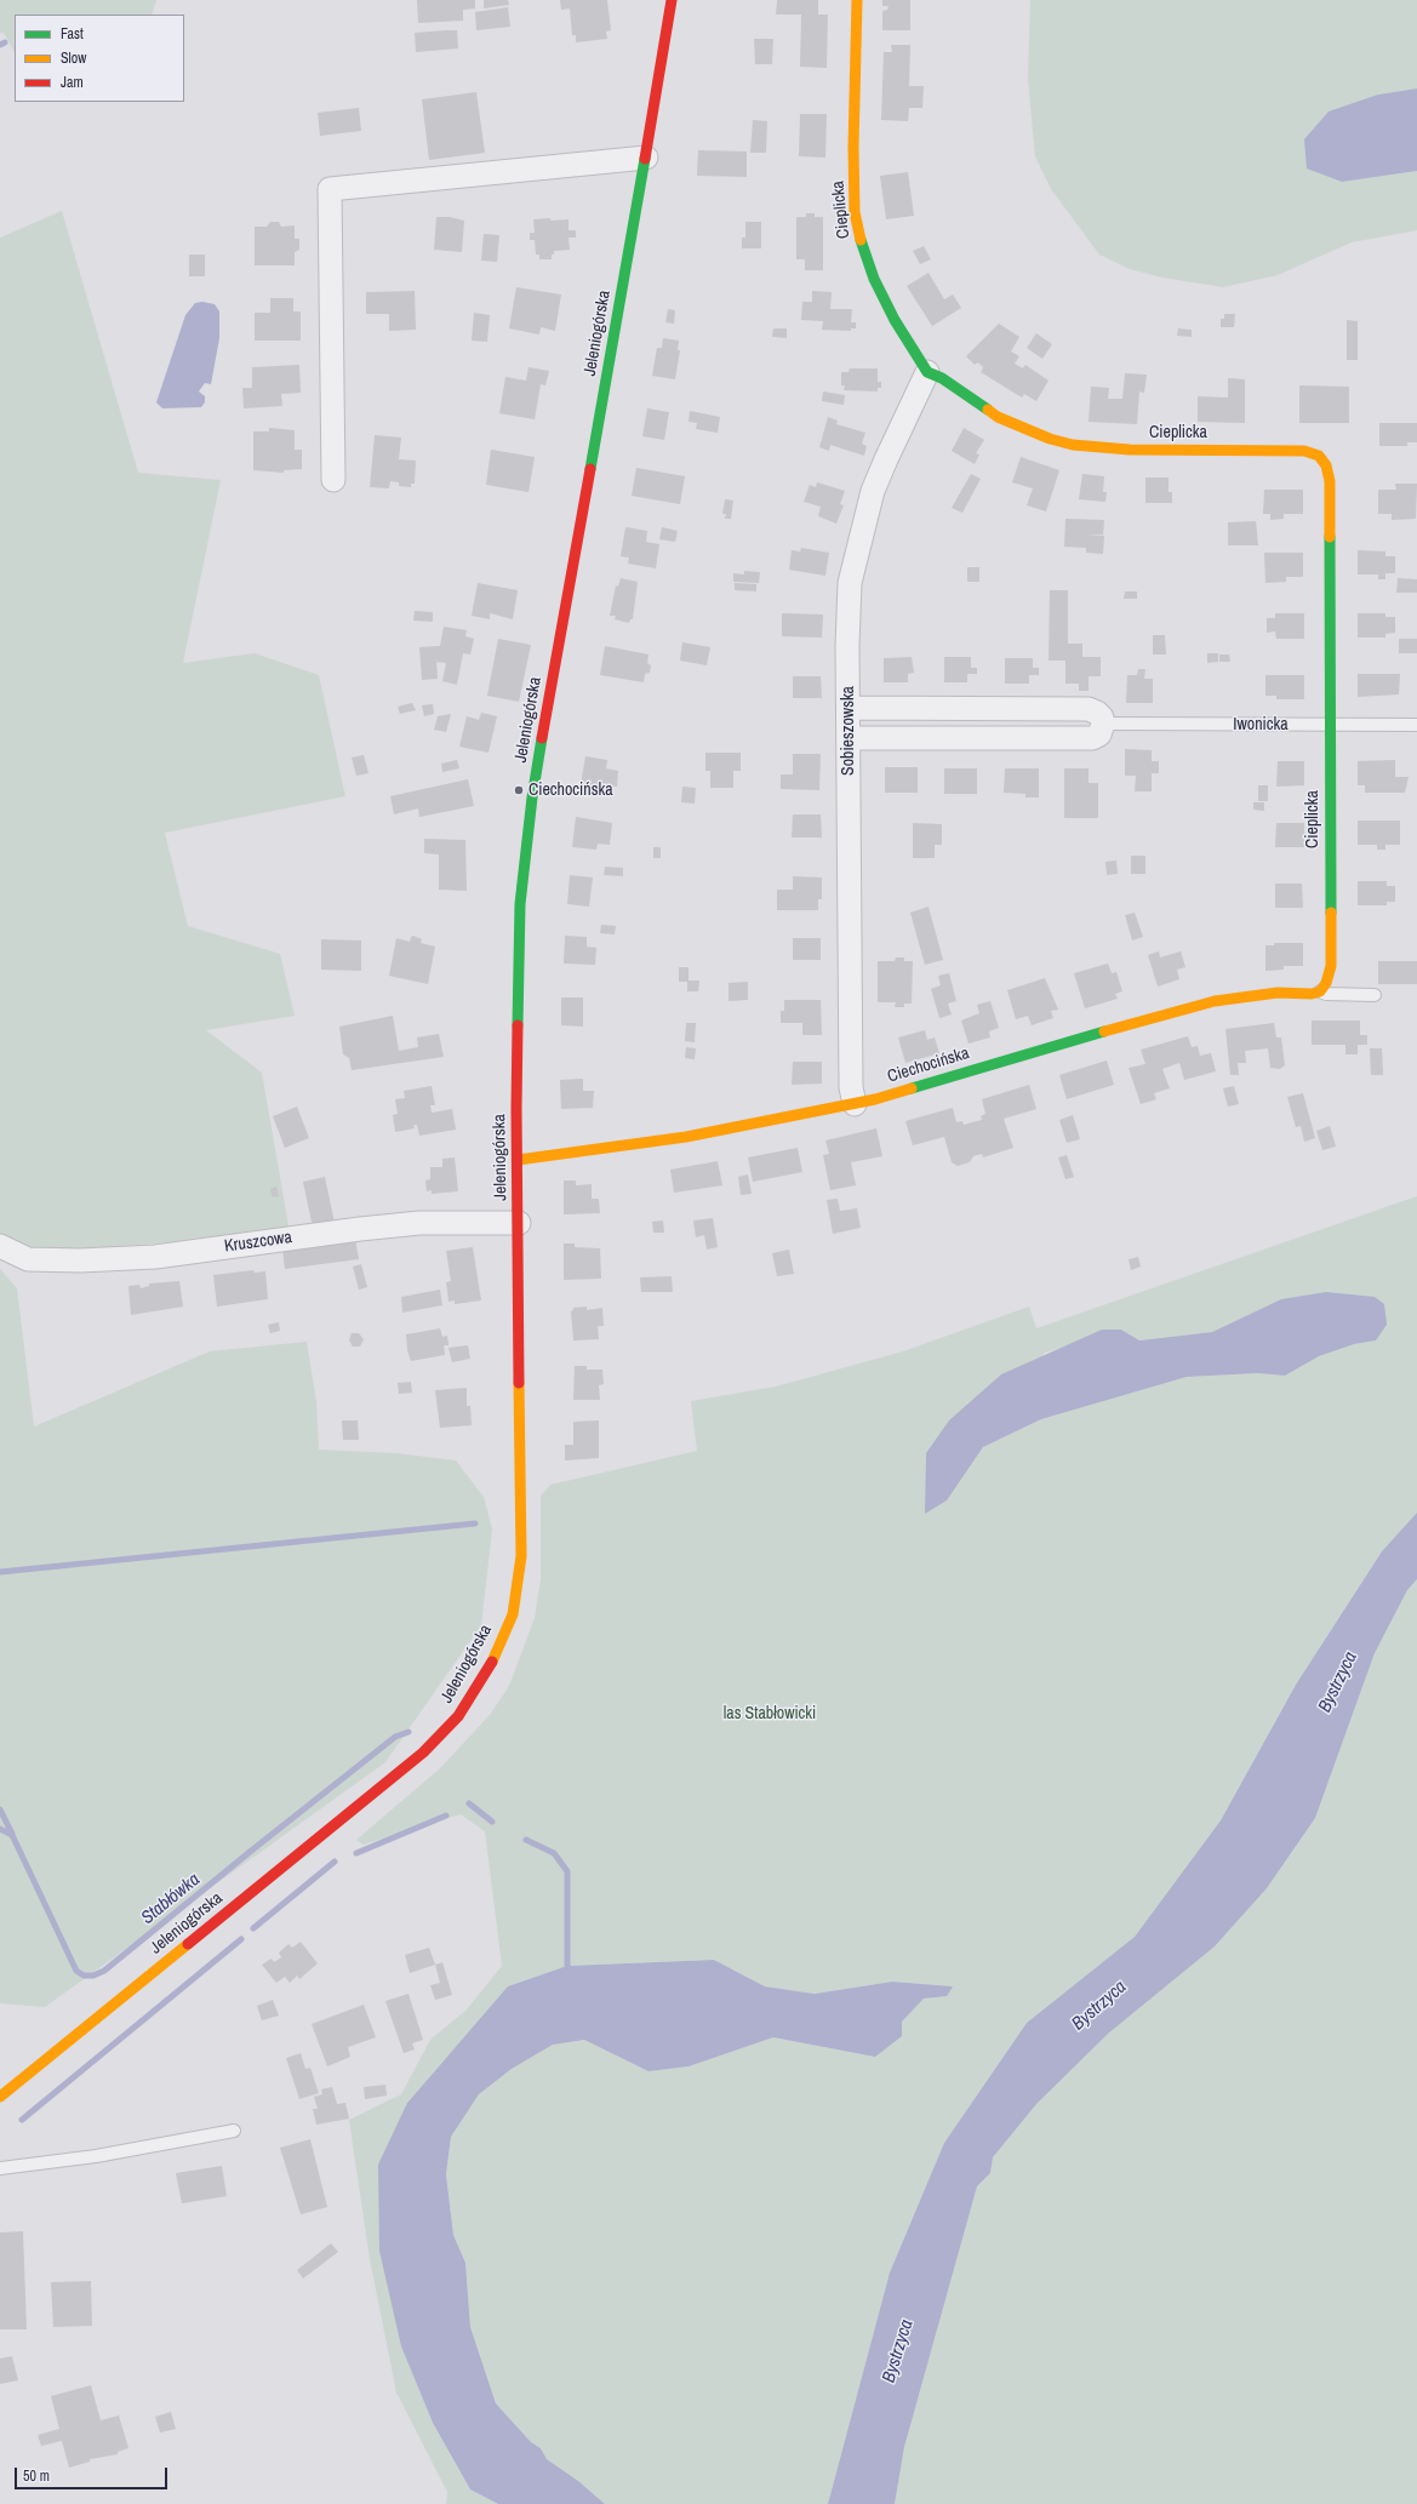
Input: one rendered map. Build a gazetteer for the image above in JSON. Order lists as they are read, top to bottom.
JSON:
{
  "streets": {
    "street": [
      "Cieplicka",
      "Jeleniogórska",
      "Sobieszowska",
      "Ciechocińska",
      "Kruszcowa"
    ],
    "lane": ["Iwonicka"]
  },
  "crossings": [
    ["Cieplicka", "Iwonicka"],
    ["Cieplicka", "Sobieszowska"],
    ["Cieplicka", "Ciechocińska"],
    ["Jeleniogórska", "Ciechocińska"],
    ["Jeleniogórska", "Kruszcowa"],
    ["Sobieszowska", "Ciechocińska"]
  ],
  "water": ["Bystrzyca", "Stabłówka"],
  "parks": ["las Stabłowicki"],
  "places": ["Ciechocińska"],
  "legend": ["Fast", "Slow", "Jam"],
  "scale_bar": "50 m"
}
